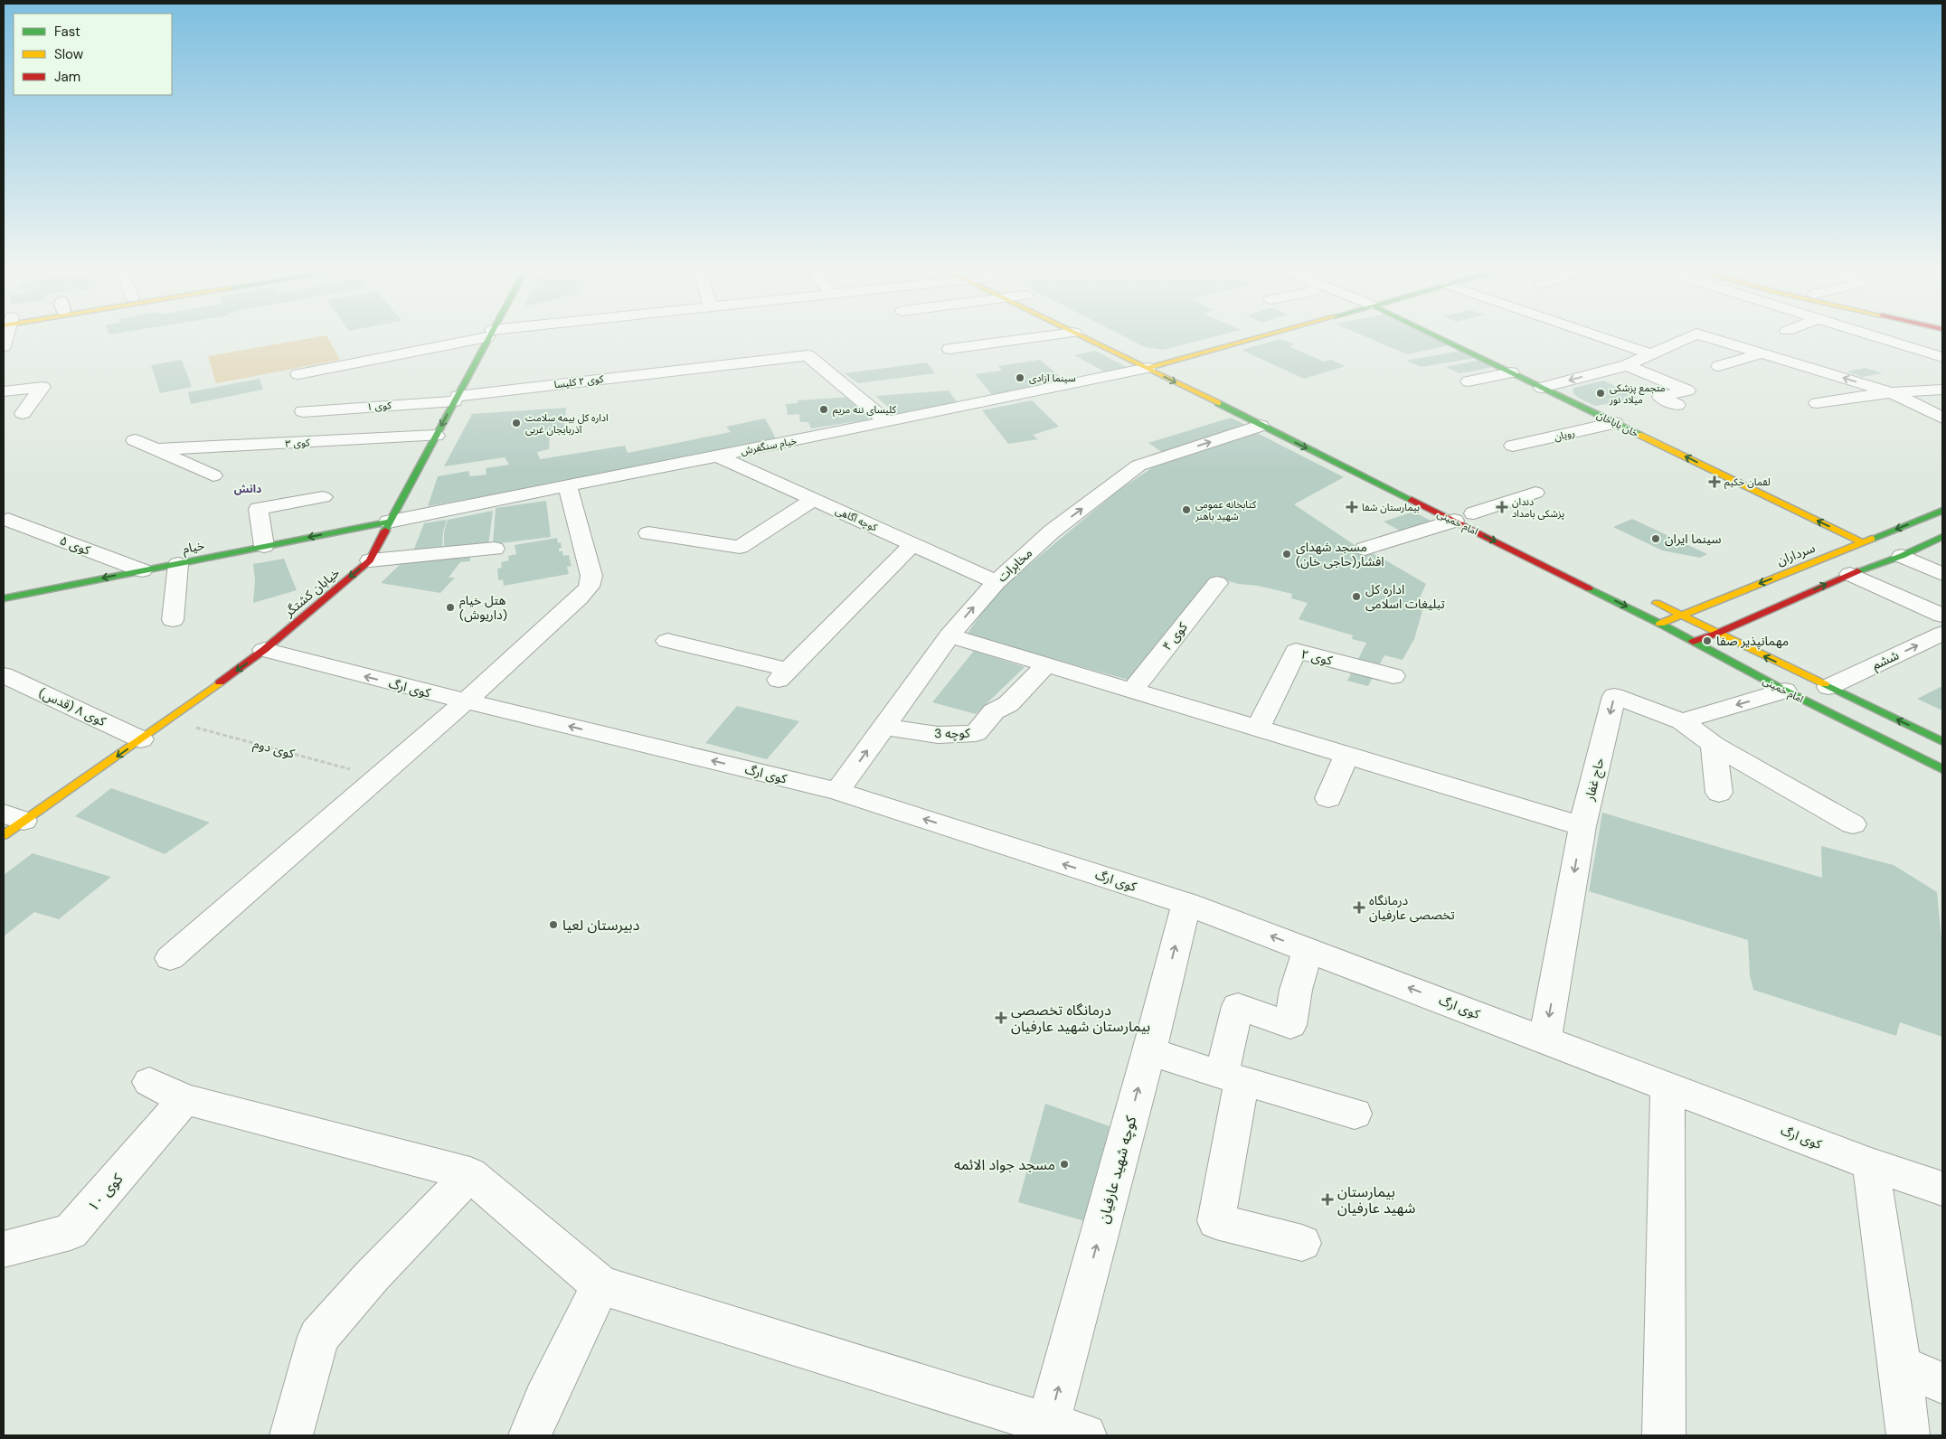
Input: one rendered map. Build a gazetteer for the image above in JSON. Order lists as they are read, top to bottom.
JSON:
{
  "streets": {
    "main road": [
      "خان باباخان",
      "امام خمینی",
      "خیام",
      "سرداران",
      "خیابان کشتگر"
    ],
    "street": [
      "کوی ۲ کلیسا",
      "کوی ۱",
      "رویان",
      "کوی ۳",
      "خیام سنگفرش",
      "کوچه آگاهی",
      "کوی ۵",
      "مخابرات",
      "کوی ۴",
      "کوی ۲",
      "ششم",
      "کوی ارگ",
      "کوی ۸ (قدس)",
      "کوچه 3",
      "حاج غفار",
      "کوچه شهید عارفیان",
      "کوی ۱۰"
    ],
    "path": ["کوی دوم"]
  },
  "crossings": [
    ["کوی ۲ کلیسا", "کوی ۱"],
    ["کوی ۲ کلیسا", "خیام سنگفرش"],
    ["کوی ۲ کلیسا", "خیابان کشتگر"],
    ["کوی ۱", "خیابان کشتگر"],
    ["خان باباخان", "رویان"],
    ["خان باباخان", "سرداران"],
    ["کوی ۳", "خیابان کشتگر"],
    ["خیام سنگفرش", "کوچه آگاهی"],
    ["خیام سنگفرش", "امام خمینی"],
    ["خیام سنگفرش", "خیام"],
    ["خیام سنگفرش", "خیابان کشتگر"],
    ["کوچه آگاهی", "مخابرات"],
    ["امام خمینی", "سرداران"],
    ["امام خمینی", "مخابرات"],
    ["امام خمینی", "ششم"],
    ["کوی ۵", "خیام"],
    ["خیام", "خیابان کشتگر"],
    ["مخابرات", "کوی ارگ"],
    ["مخابرات", "کوچه 3"],
    ["خیابان کشتگر", "کوی ارگ"],
    ["خیابان کشتگر", "کوی ۸ (قدس)"],
    ["خیابان کشتگر", "کوی دوم"],
    ["کوی ارگ", "حاج غفار"],
    ["کوی ارگ", "کوچه شهید عارفیان"]
  ],
  "one_way": [
    "خان باباخان",
    "خیام",
    "مخابرات",
    "خیابان کشتگر",
    "ششم",
    "حاج غفار",
    "کوچه شهید عارفیان"
  ],
  "districts": ["دانش"],
  "places": {
    "other": [
      "سینما آزادی",
      "متجمع پزشکی میلاد نور",
      "کلیسای ننه مریم",
      "اداره کل بیمه سلامت آذربایجان غربی",
      "کتابخانه عمومی شهید باهنر",
      "سینما ایران",
      "مسجد شهدای افشار(حاجی خان)",
      "اداره کل تبلیغات اسلامی",
      "هتل خیام (داریوش)",
      "مهمانپذیر صفا",
      "دبیرستان لعیا",
      "مسجد جواد الائمه"
    ],
    "health": [
      "لقمان حکیم",
      "بیمارستان شفا",
      "دندان‌ پزشکی بامداد",
      "درمانگاه تخصصی عارفیان",
      "درمانگاه تخصصی بیمارستان شهید عارفیان",
      "بیمارستان شهید عارفیان"
    ]
  },
  "legend": ["Fast", "Slow", "Jam"]
}
